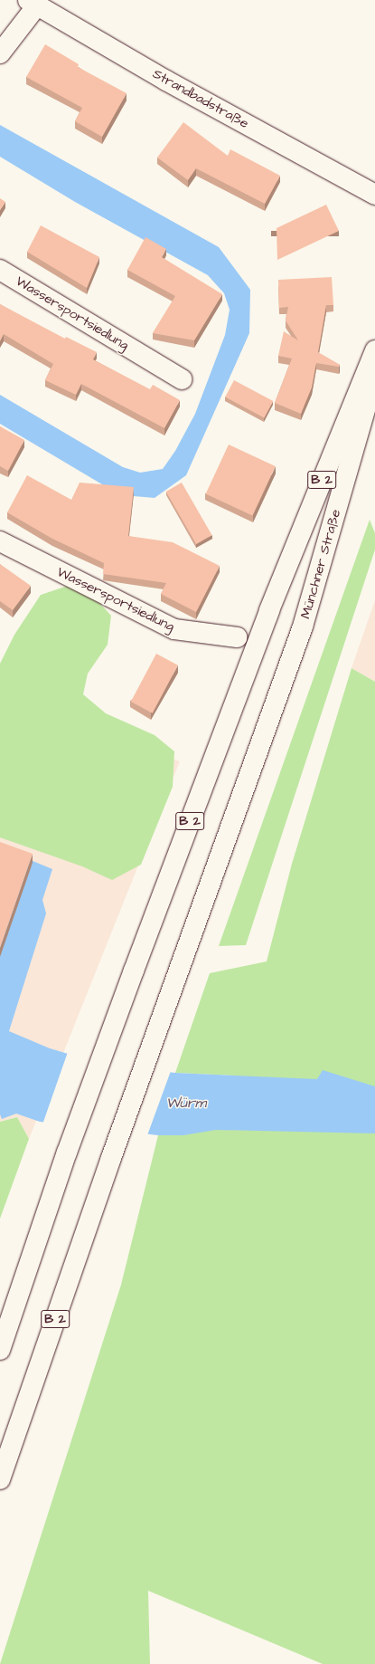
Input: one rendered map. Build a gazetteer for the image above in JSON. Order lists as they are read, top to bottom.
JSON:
{
  "streets": {
    "main road": [
      "Strandbadstraße",
      "Wassersportsiedlung",
      "B 2",
      "Münchner Straße"
    ]
  },
  "water": ["Würm"]
}
